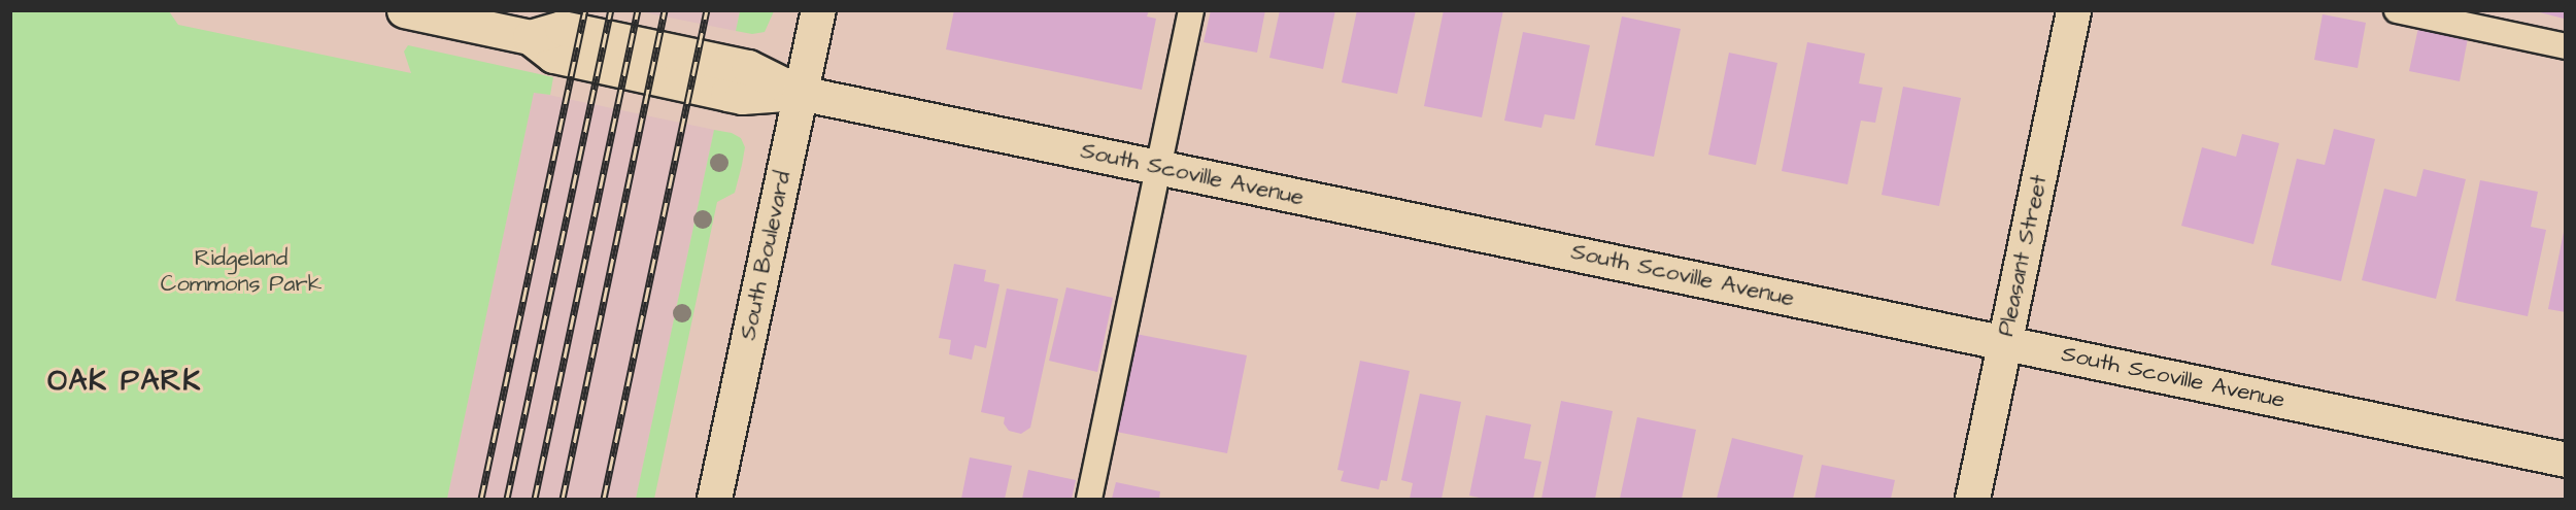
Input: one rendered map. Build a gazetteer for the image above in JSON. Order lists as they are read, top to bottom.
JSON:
{
  "streets": {
    "street": ["South Scoville Avenue", "South Boulevard", "Pleasant Street"]
  },
  "crossings": [
    ["South Scoville Avenue", "South Boulevard"],
    ["South Scoville Avenue", "Pleasant Street"]
  ],
  "districts": ["OAK PARK"],
  "parks": ["Ridgeland Commons Park"]
}
